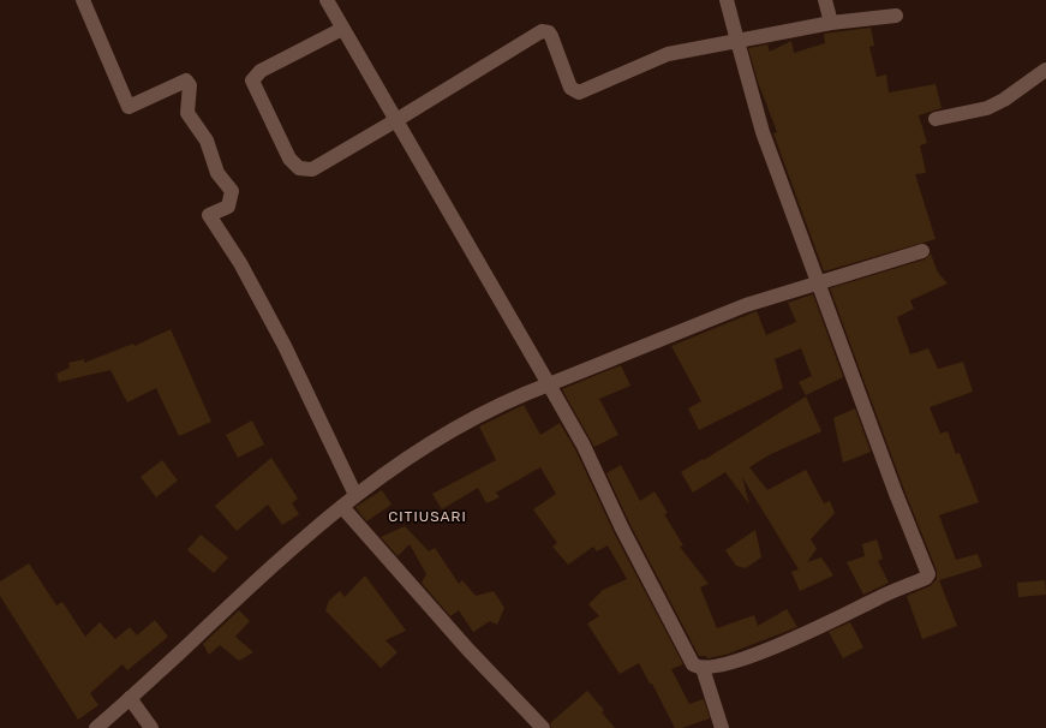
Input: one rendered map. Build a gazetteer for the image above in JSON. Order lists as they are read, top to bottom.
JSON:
{
  "districts": ["CITIUSARI"]
}
